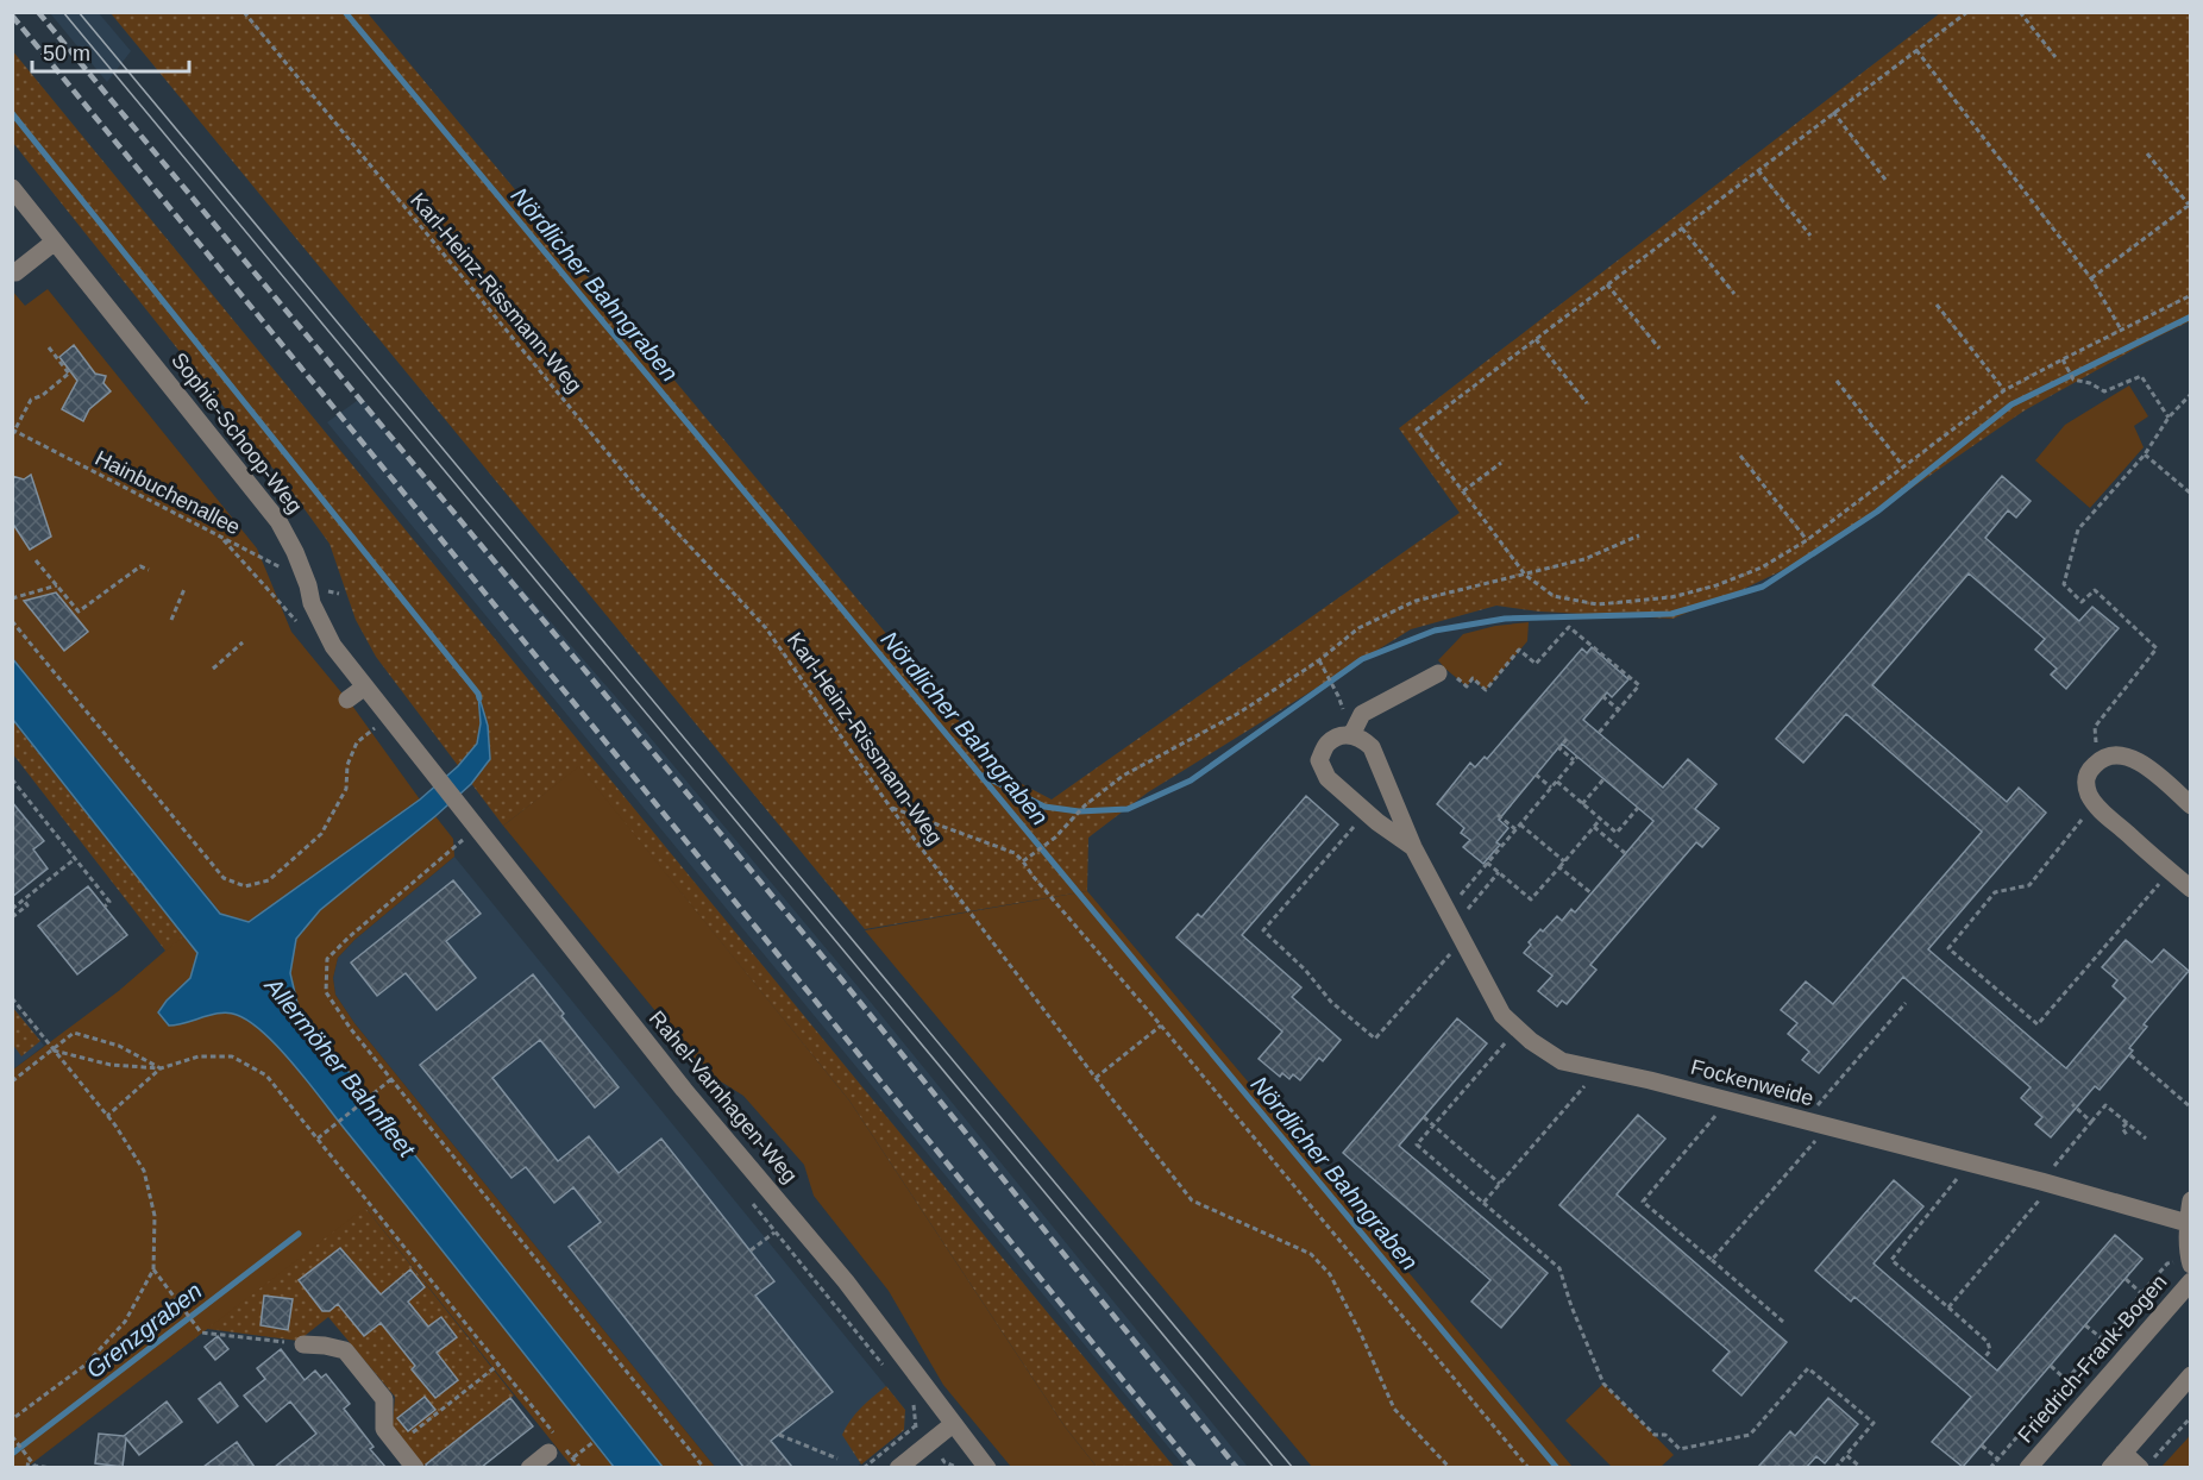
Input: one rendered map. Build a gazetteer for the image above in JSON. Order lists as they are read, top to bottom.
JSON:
{
  "streets": {
    "street": [
      "Sophie-Schoop-Weg",
      "Fockenweide",
      "Rahel-Varnhagen-Weg",
      "Friedrich-Frank-Bogen"
    ],
    "path": ["Karl-Heinz-Rissmann-Weg", "Hainbuchenallee"]
  },
  "crossings": [
    ["Sophie-Schoop-Weg", "Hainbuchenallee"],
    ["Sophie-Schoop-Weg", "Rahel-Varnhagen-Weg"]
  ],
  "water": ["Nördlicher Bahngraben", "Allermöher Bahnfleet", "Grenzgraben"],
  "scale_bar": "50 m"
}
